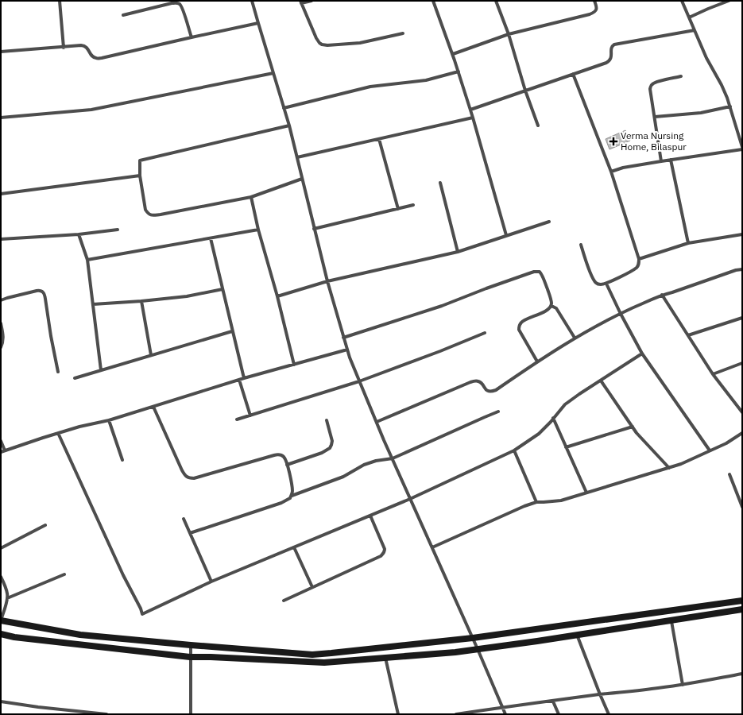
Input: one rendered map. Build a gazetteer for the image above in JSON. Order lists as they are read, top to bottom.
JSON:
{
  "places": {
    "health": ["Verma Nursing Home, Bilaspur"]
  }
}
